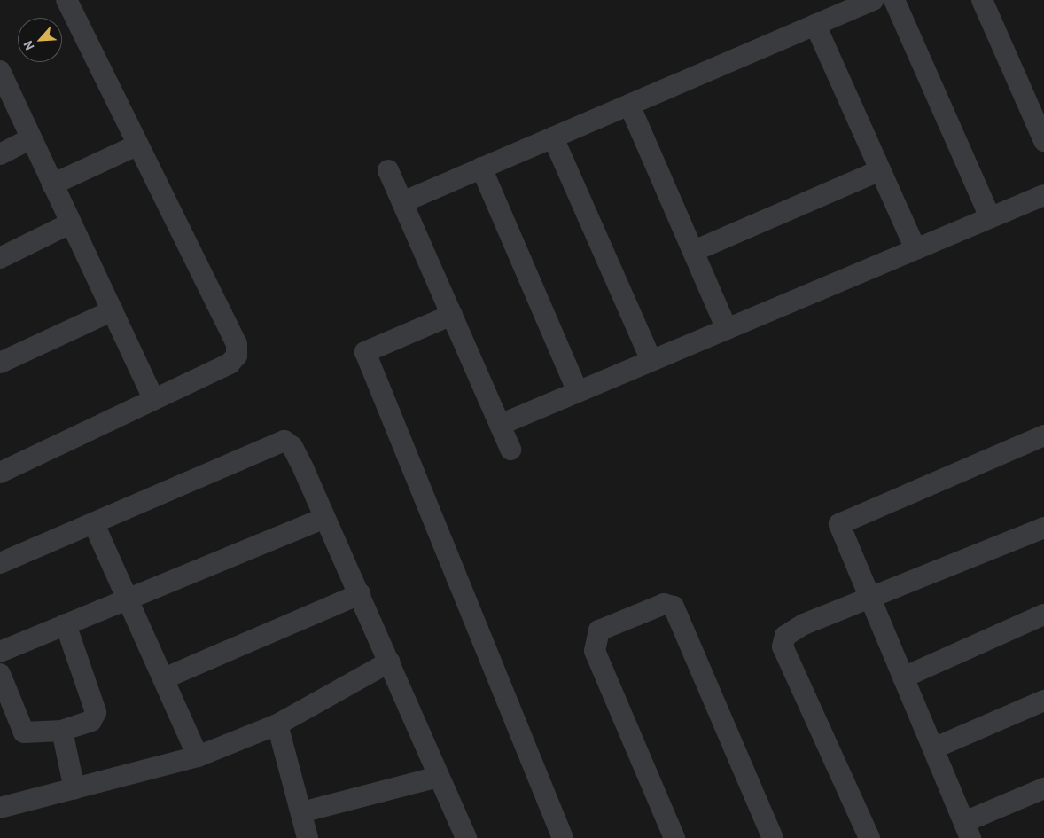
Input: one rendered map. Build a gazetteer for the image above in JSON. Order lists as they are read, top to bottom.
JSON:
{
  "north": "bottom left"
}
